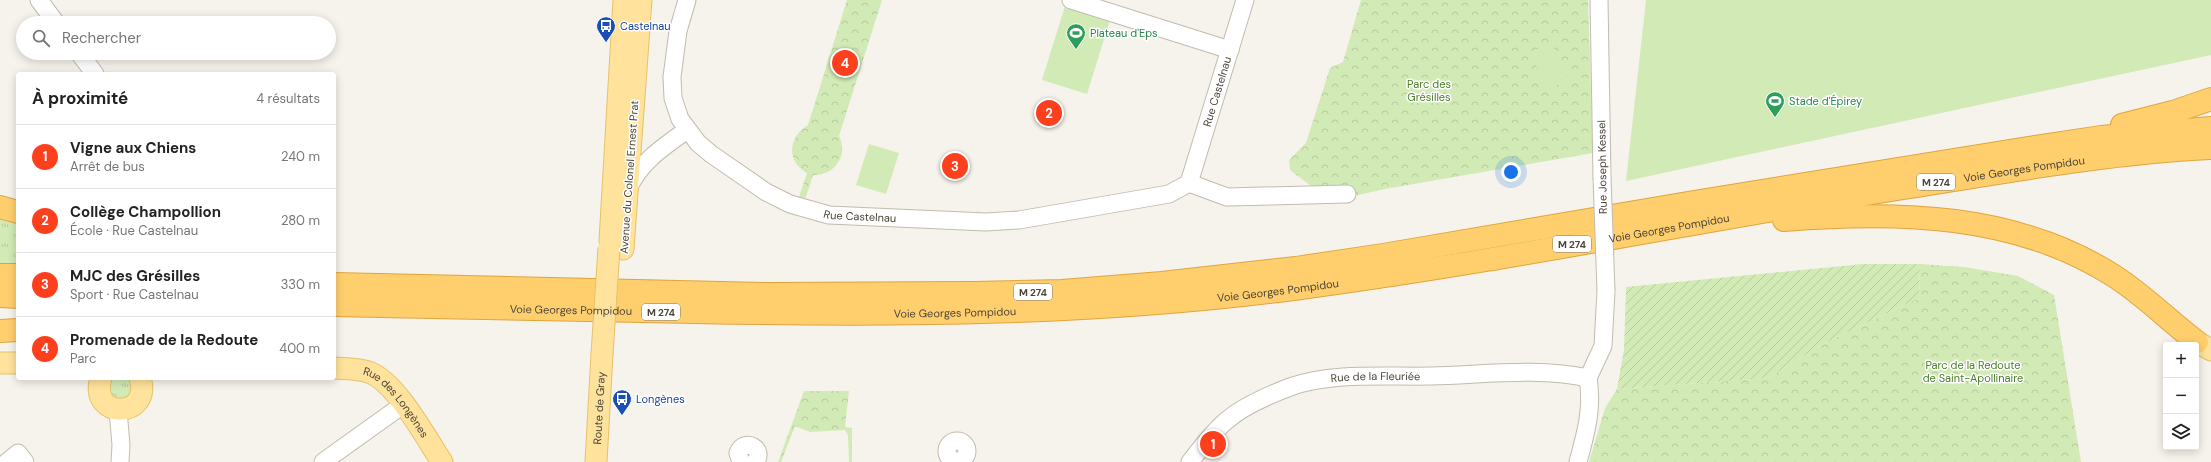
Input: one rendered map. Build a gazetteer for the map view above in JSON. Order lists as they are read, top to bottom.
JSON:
{
  "streets": {
    "highway": ["Voie Georges Pompidou", "M 274"],
    "main road": ["Avenue du Colonel Ernest Prat", "Rue des Longènes", "Route de Gray"],
    "street": ["Rue Castelnau", "Rue Joseph Kessel", "Rue de la Fleuriée"]
  },
  "crossings": [
    ["Rue Joseph Kessel", "Rue de la Fleuriée"],
    ["Avenue du Colonel Ernest Prat", "Route de Gray"]
  ],
  "parks": ["Parc des Grésilles", "Parc de la Redoute de Saint-Apollinaire"],
  "places": {
    "bus stop": ["Castelnau", "Longènes"],
    "sports": ["Plateau d'Eps", "Stade d'Épirey"]
  },
  "page": {
    "search": "Rechercher",
    "pins": [
      "4",
      "2",
      "3",
      "1"
    ],
    "heading": ["À proximité", "4 résultats"],
    "list": [
      {
        "mark": "1",
        "name": "Vigne aux Chiens",
        "note": "Arrêt de bus",
        "value": "240 m"
      },
      {
        "mark": "2",
        "name": "Collège Champollion",
        "note": "École · Rue Castelnau",
        "value": "280 m"
      },
      {
        "mark": "3",
        "name": "MJC des Grésilles",
        "note": "Sport · Rue Castelnau",
        "value": "330 m"
      },
      {
        "mark": "4",
        "name": "Promenade de la Redoute",
        "note": "Parc",
        "value": "400 m"
      }
    ],
    "map_buttons": ["+", "−"]
  }
}
